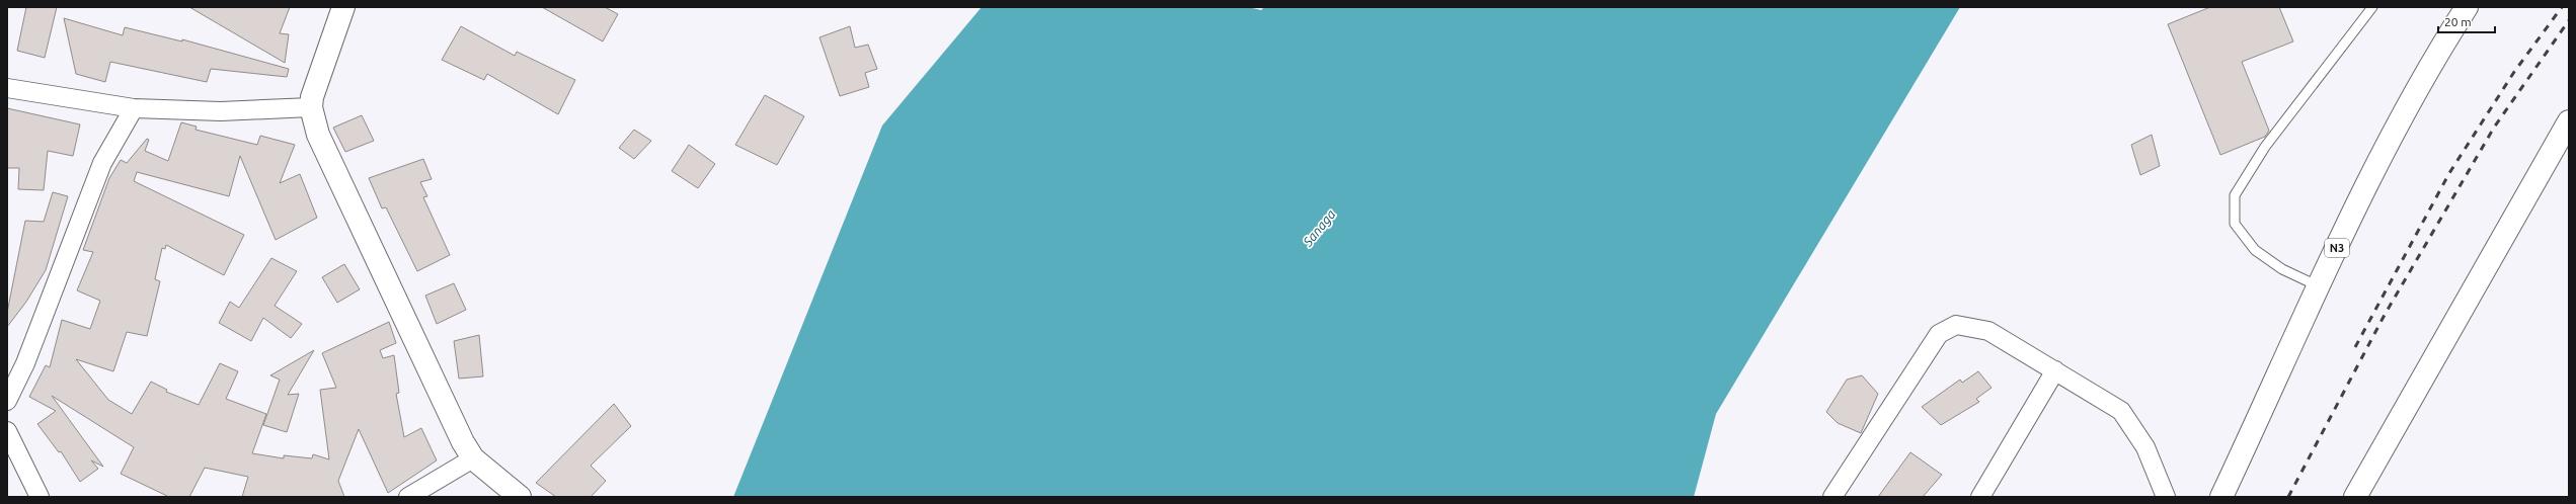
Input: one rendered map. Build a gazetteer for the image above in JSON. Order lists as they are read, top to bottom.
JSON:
{
  "streets": {
    "main road": ["N3"]
  },
  "water": ["Sanaga"],
  "scale_bar": "20 m"
}
